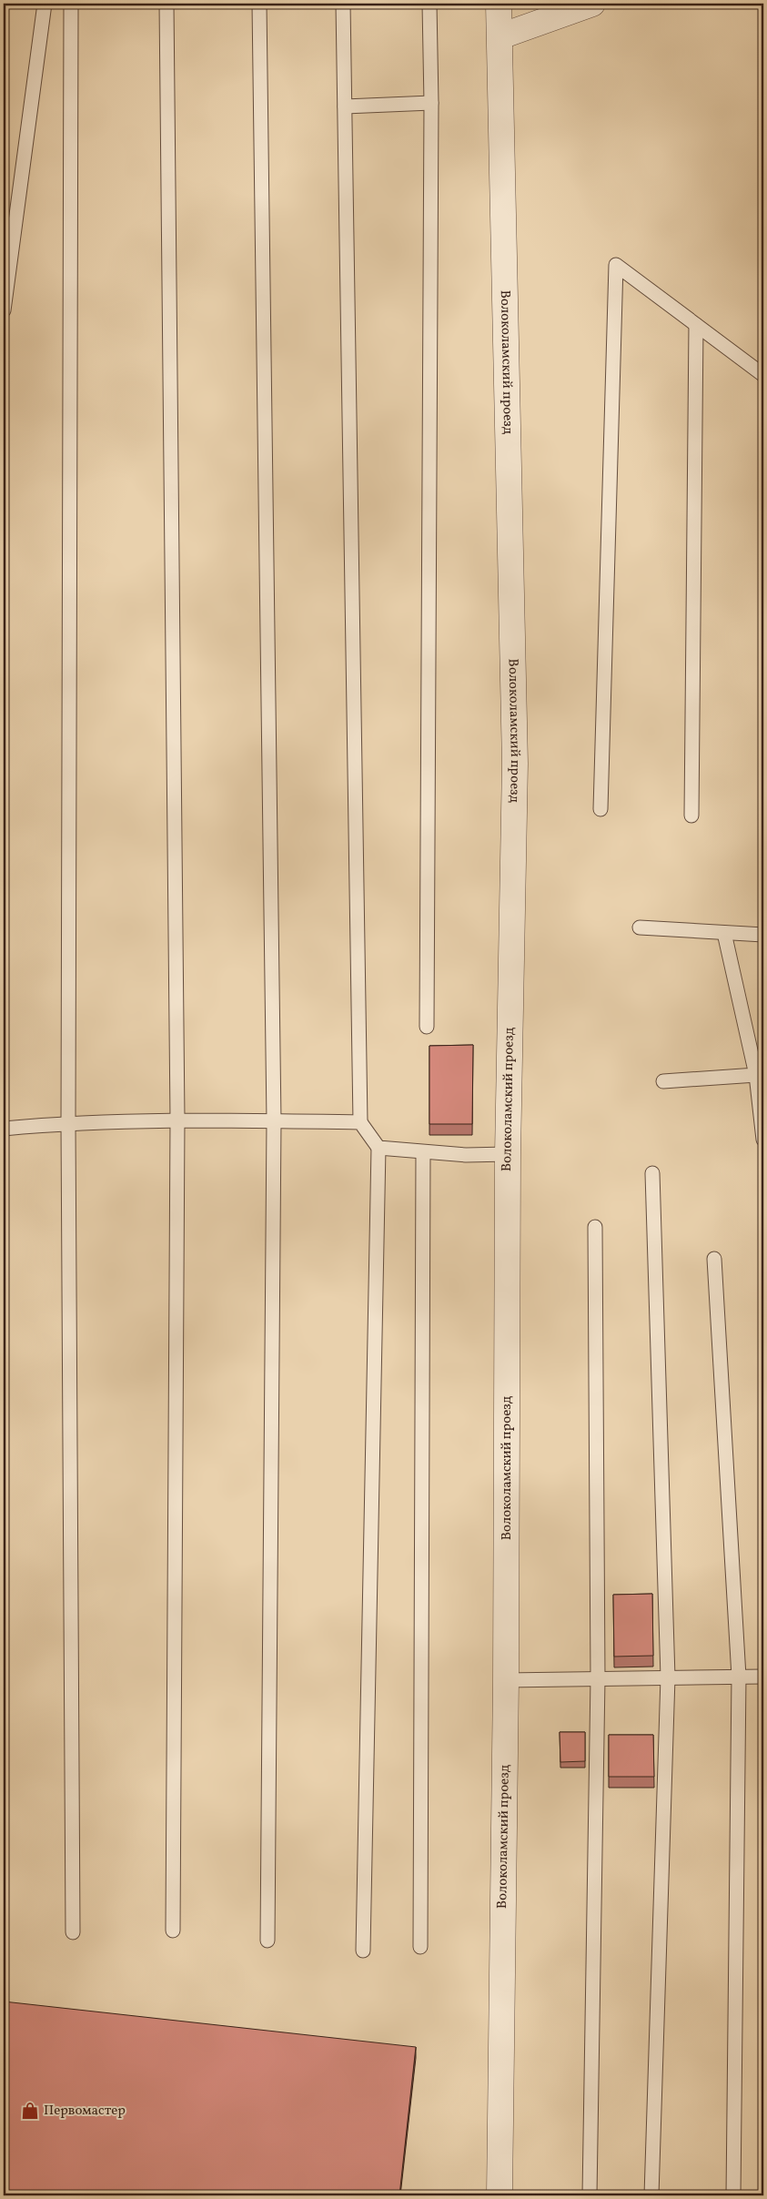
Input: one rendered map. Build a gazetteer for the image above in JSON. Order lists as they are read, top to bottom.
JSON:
{
  "streets": {
    "street": ["Волоколамский проезд"]
  },
  "places": {
    "shop": ["Первомастер"]
  }
}
